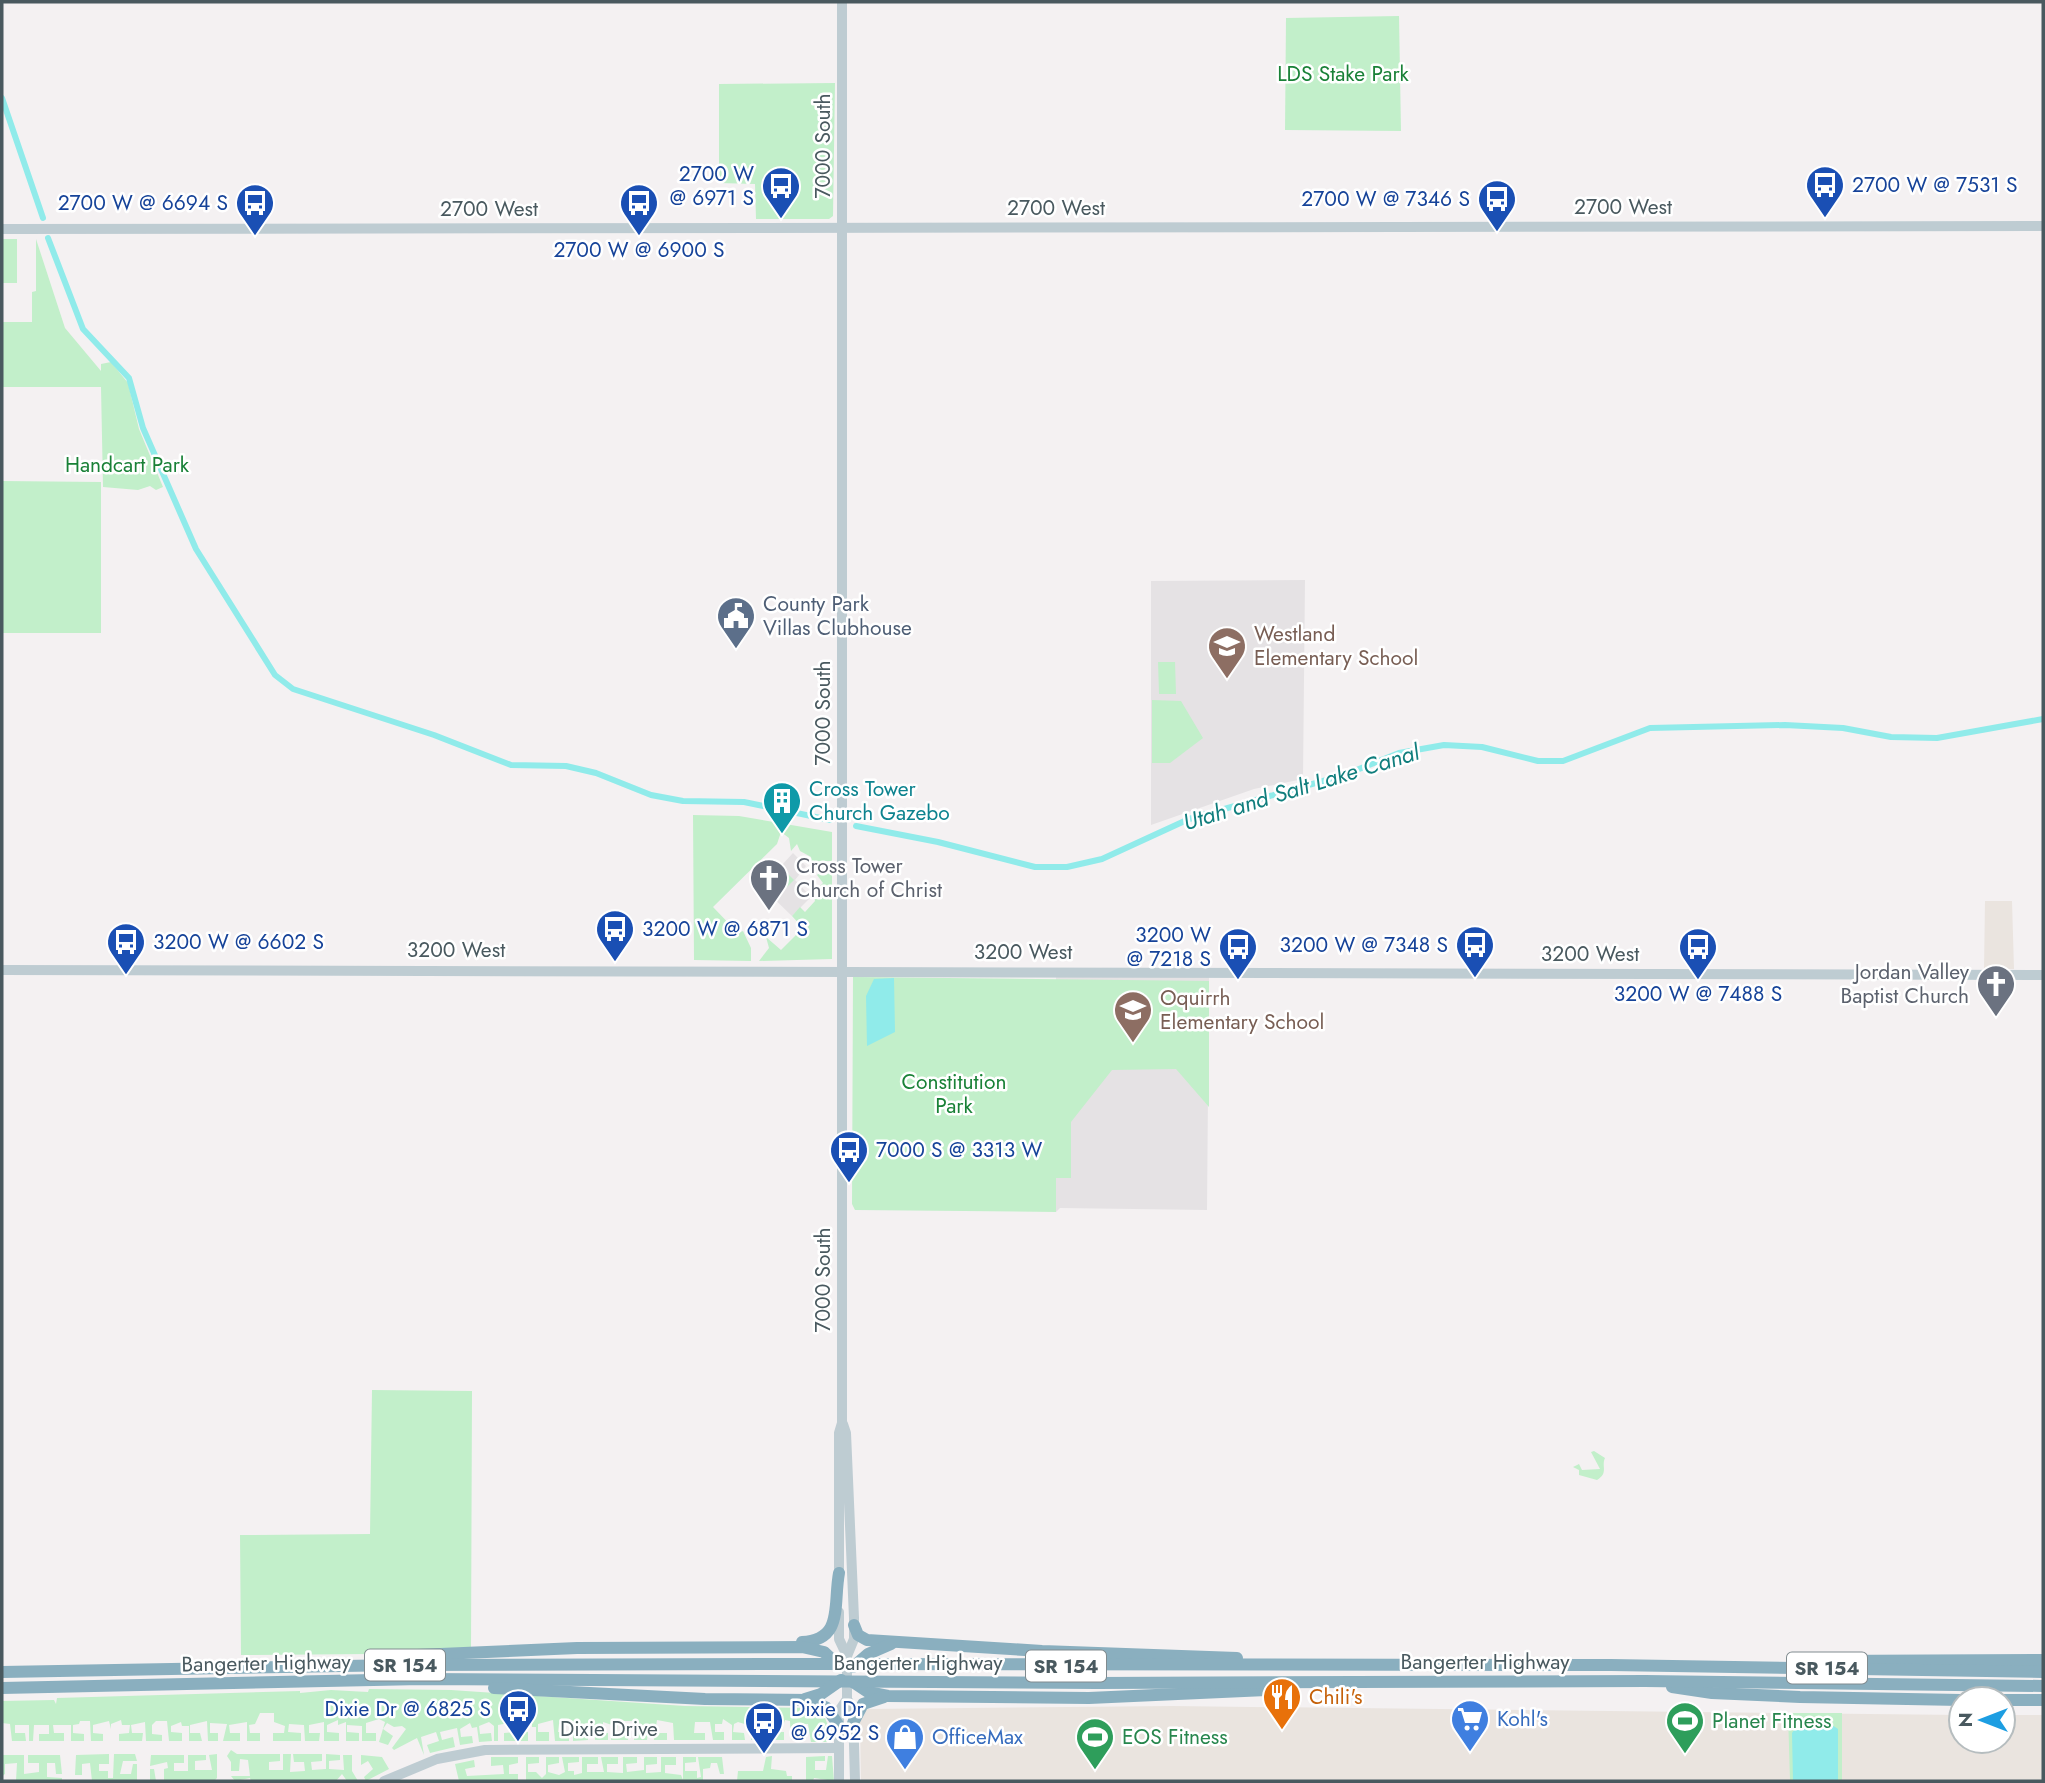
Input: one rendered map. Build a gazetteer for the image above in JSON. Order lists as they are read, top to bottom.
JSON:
{
  "streets": {
    "highway": ["Bangerter Highway", "SR 154"],
    "main road": [
      "7000 South",
      "2700 West",
      "3200 West",
      "Dixie Drive"
    ]
  },
  "crossings": [
    ["7000 South", "2700 West"],
    ["7000 South", "3200 West"],
    ["7000 South", "Dixie Drive"]
  ],
  "water": ["Utah and Salt Lake Canal"],
  "parks": ["LDS Stake Park", "Handcart Park", "Constitution Park"],
  "places": {
    "bus stop": [
      "2700 W @ 7531 S",
      "2700 W @ 6971 S",
      "2700 W @ 7346 S",
      "2700 W @ 6694 S",
      "2700 W @ 6900 S",
      "3200 W @ 6871 S",
      "3200 W @ 6602 S",
      "3200 W @ 7348 S",
      "3200 W @ 7218 S",
      "3200 W @ 7488 S",
      "7000 S @ 3313 W",
      "Dixie Dr @ 6825 S",
      "Dixie Dr @ 6952 S"
    ],
    "public building": ["County Park Villas Clubhouse"],
    "school or university": ["Westland Elementary School", "Oquirrh Elementary School"],
    "building": ["Cross Tower Church Gazebo"],
    "church": ["Cross Tower Church of Christ", "Jordan Valley Baptist Church"],
    "restaurant": ["Chili's"],
    "supermarket": ["Kohl's"],
    "sports": ["Planet Fitness", "EOS Fitness"],
    "shop": ["OfficeMax"]
  },
  "north": "left"
}
